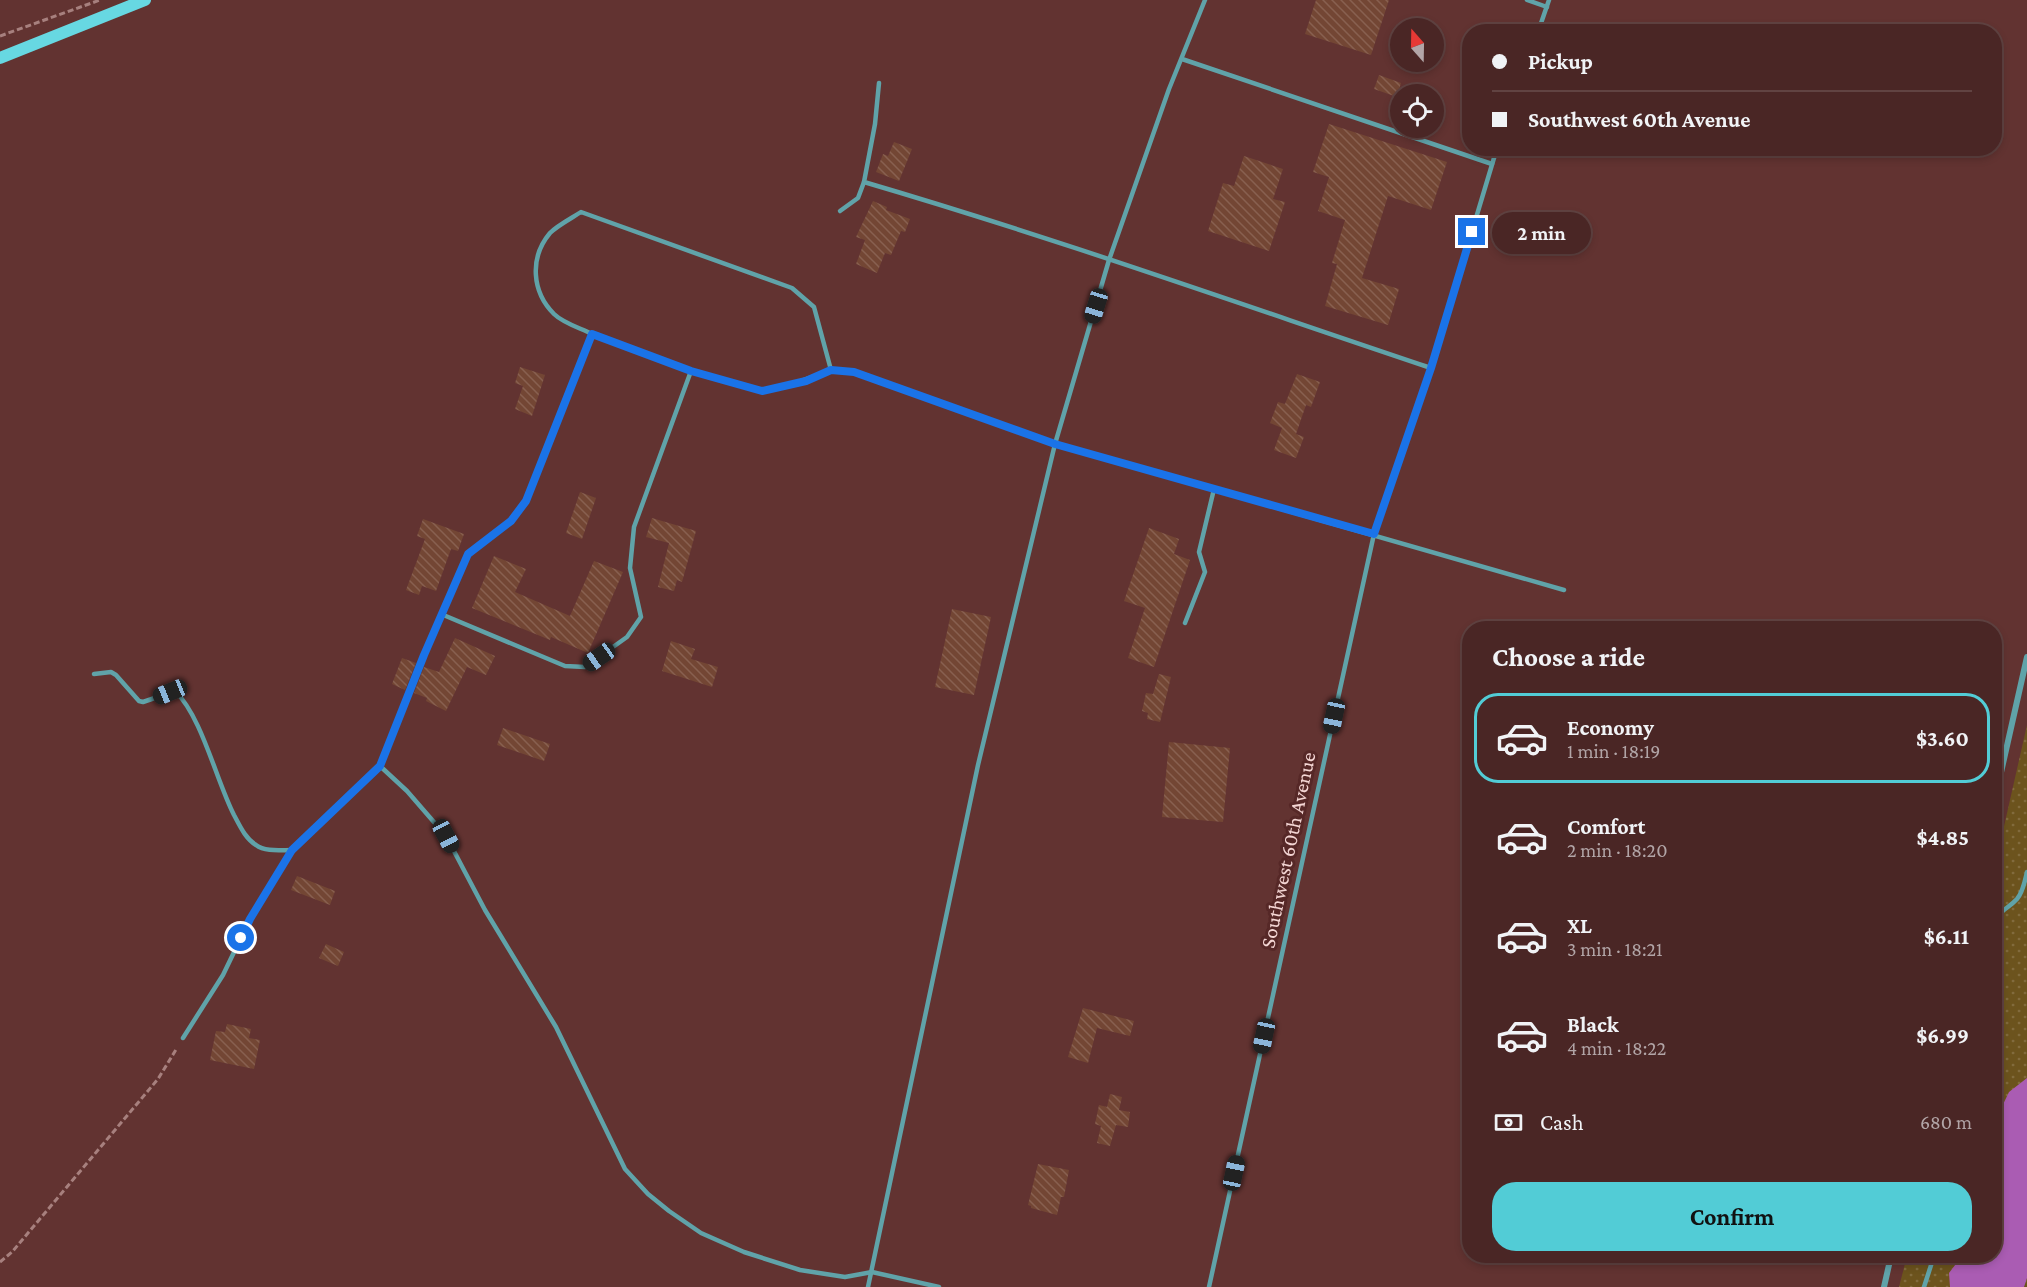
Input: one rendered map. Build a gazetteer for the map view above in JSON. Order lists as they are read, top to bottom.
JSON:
{
  "streets": {
    "lane": ["Southwest 60th Avenue"]
  },
  "north": "top",
  "page": {
    "banner": ["Pickup", "Southwest 60th Avenue"],
    "bubble": "2 min",
    "heading": "Choose a ride",
    "list": [
      {
        "name": "Economy",
        "note": "1 min · 18:19",
        "value": "$3.60"
      },
      {
        "name": "Comfort",
        "note": "2 min · 18:20",
        "value": "$4.85"
      },
      {
        "name": "XL",
        "note": "3 min · 18:21",
        "value": "$6.11"
      },
      {
        "name": "Black",
        "note": "4 min · 18:22",
        "value": "$6.99"
      }
    ],
    "pay": ["Cash", "680 m"],
    "buttons": "Confirm"
  }
}
